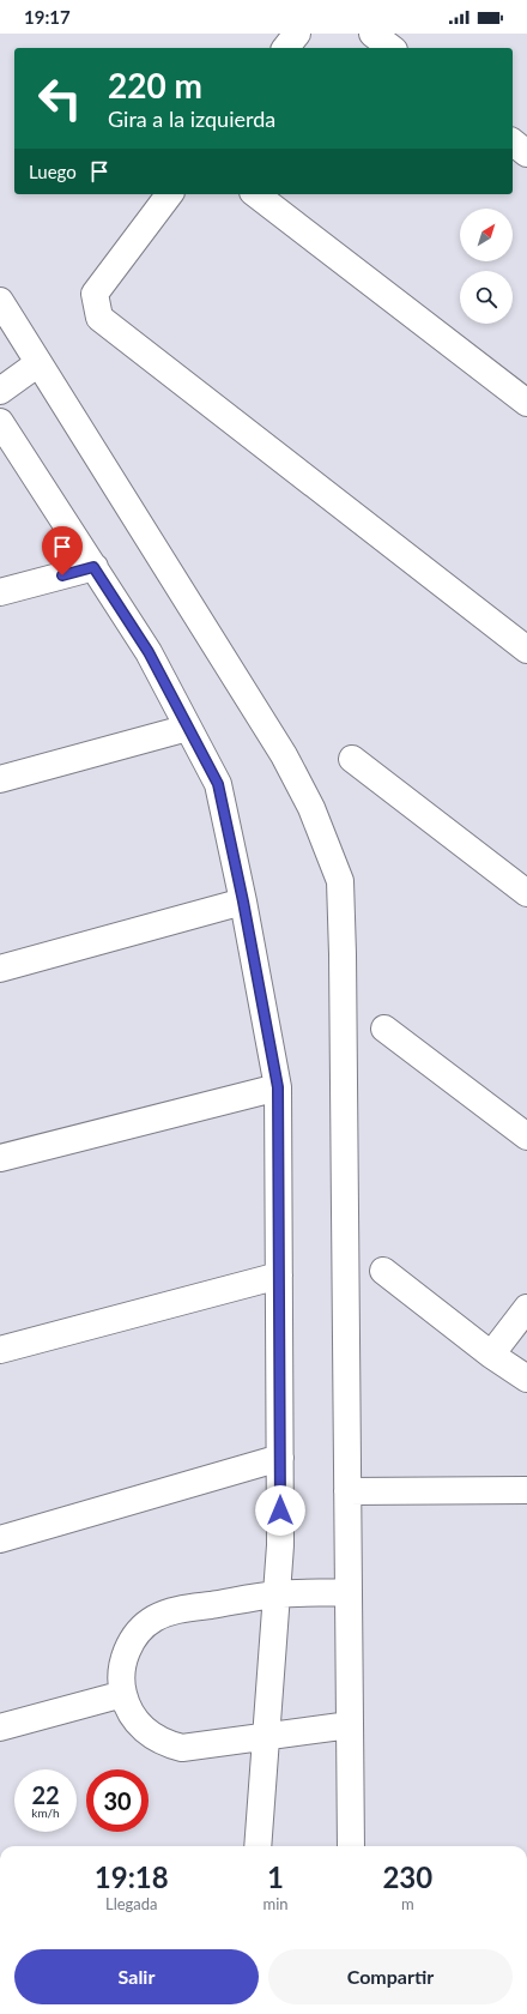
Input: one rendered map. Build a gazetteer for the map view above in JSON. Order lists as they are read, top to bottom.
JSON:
{
  "north": "top right",
  "page": {
    "status": "19:17",
    "turn": ["220 m", "Gira a la izquierda"],
    "then": "Luego",
    "speed": "22 km/h",
    "limit": "30",
    "eta": [
      "19:18",
      "Llegada",
      "1",
      "min",
      "230",
      "m"
    ],
    "buttons": ["Salir", "Compartir"]
  }
}
